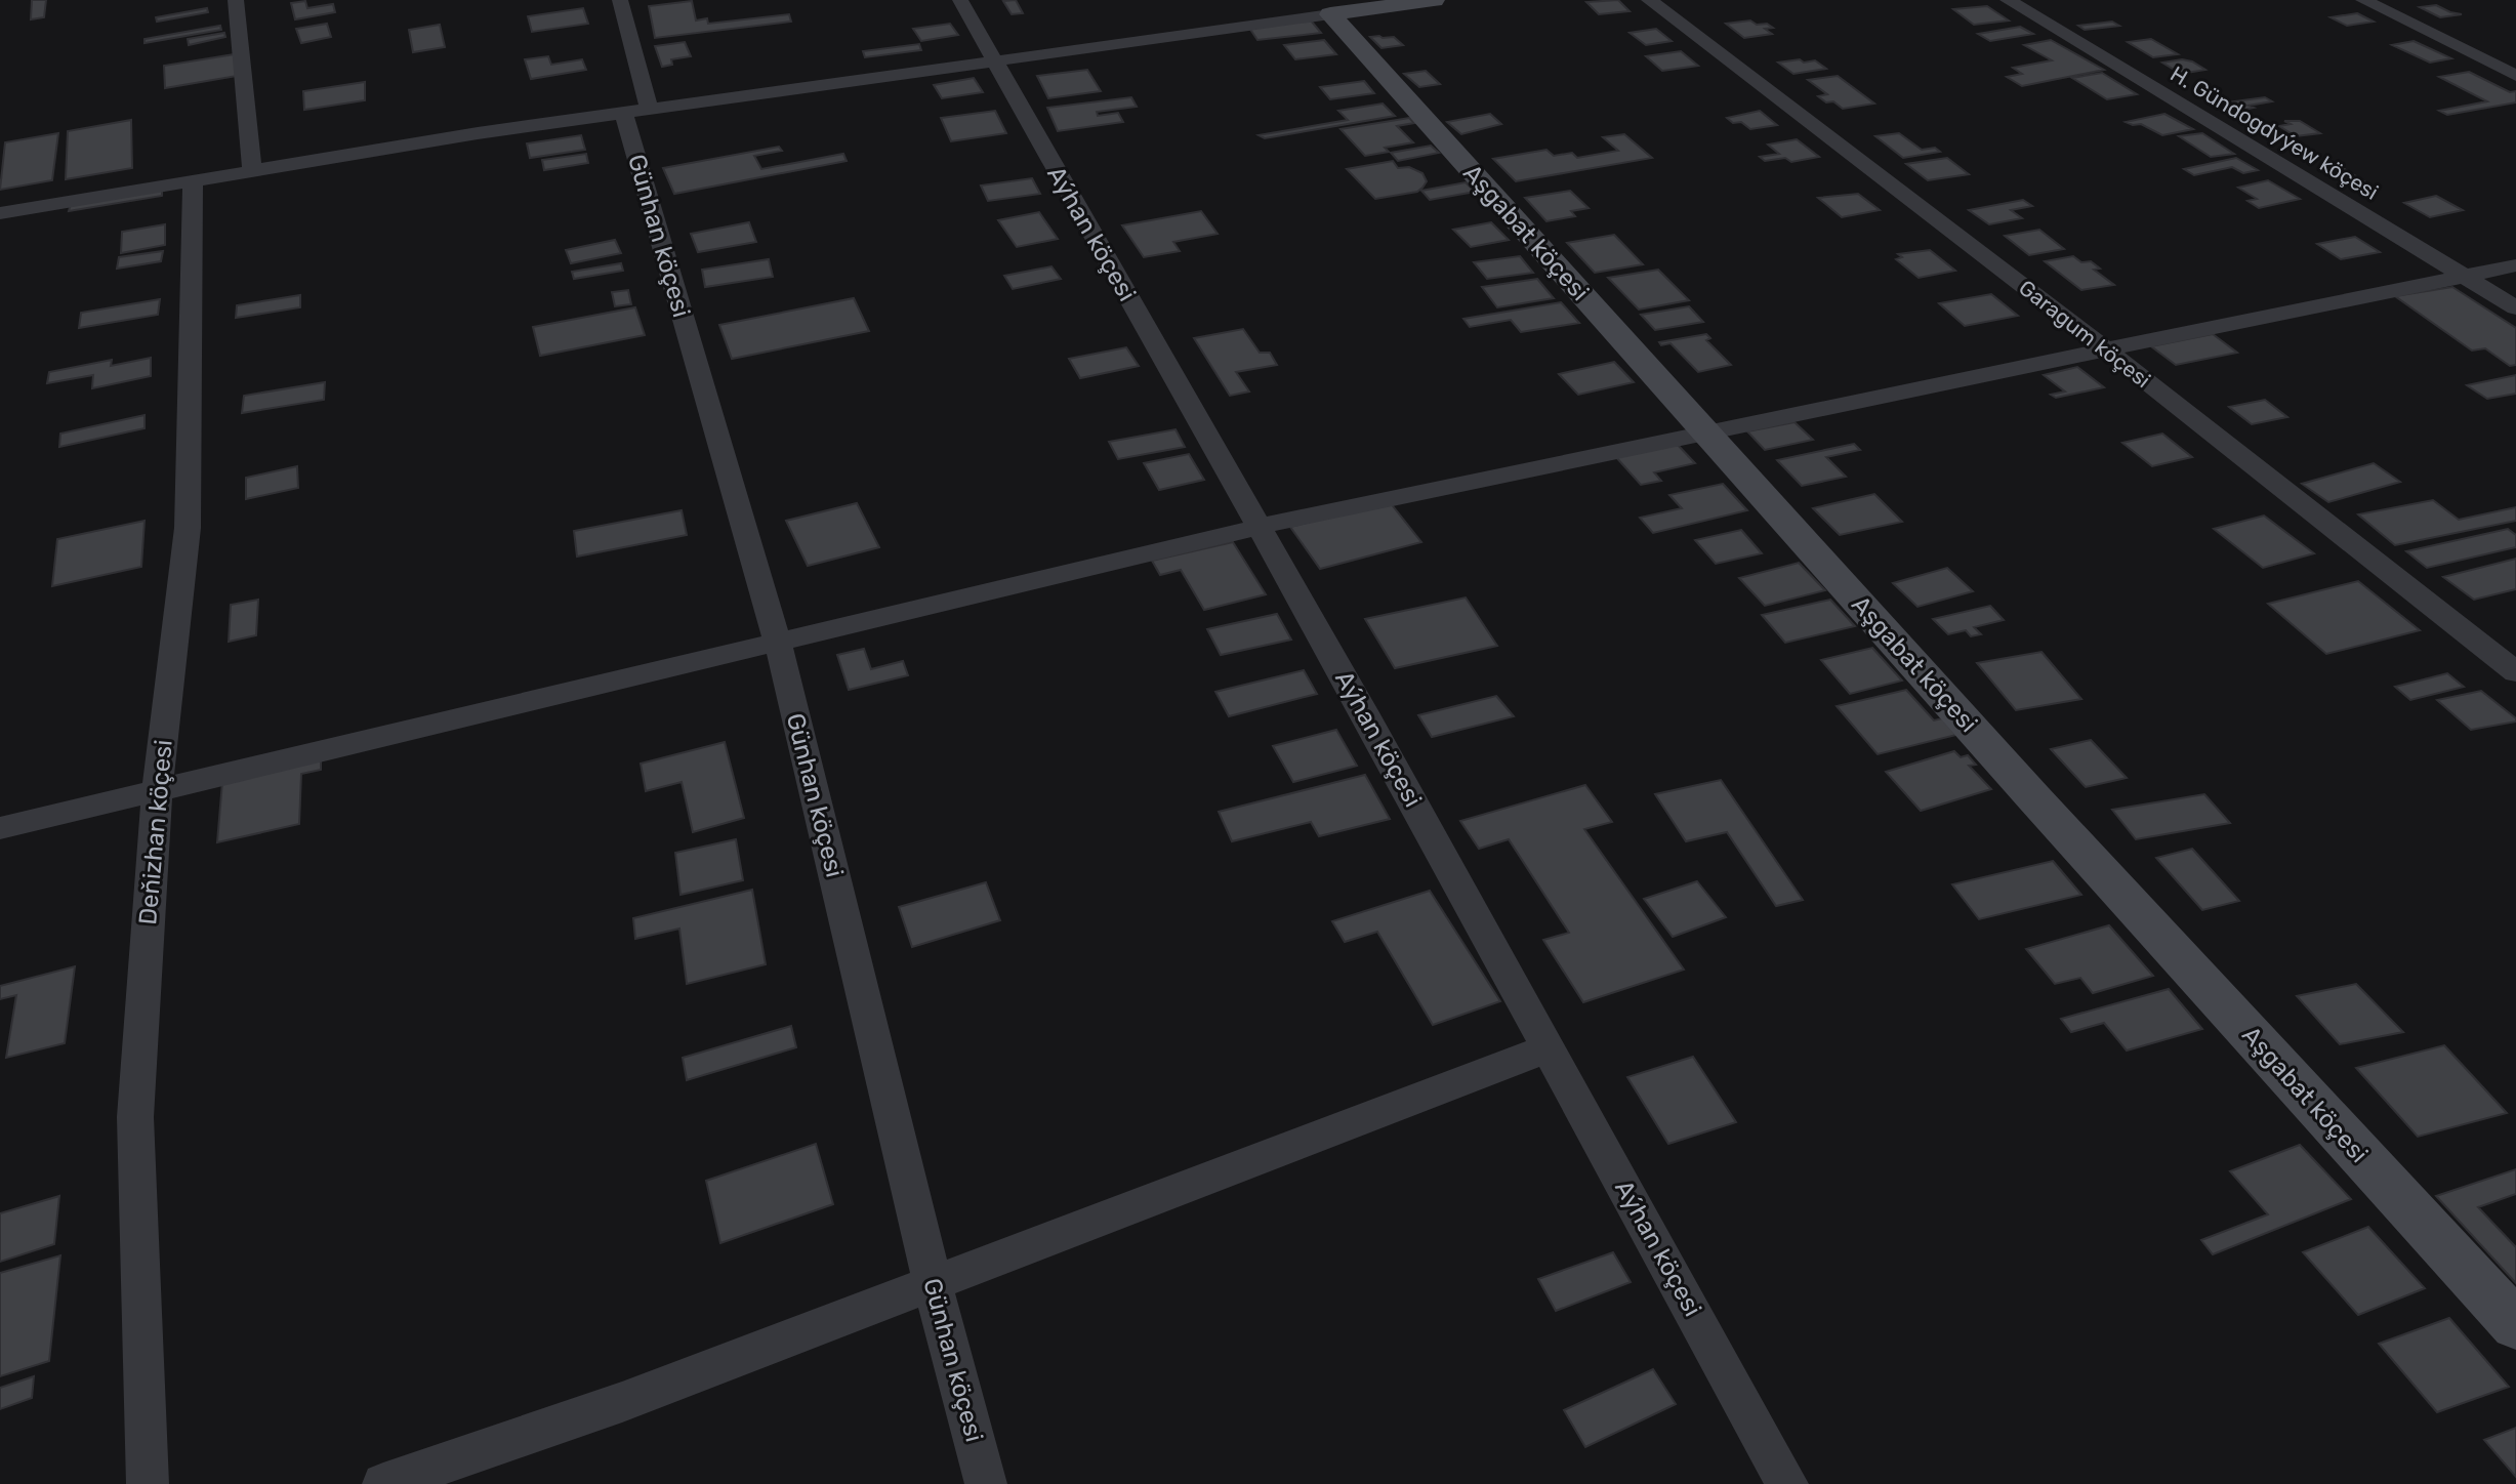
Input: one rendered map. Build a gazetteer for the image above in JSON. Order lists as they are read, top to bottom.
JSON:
{
  "streets": {
    "street": [
      "H. Gündogdyýew köçesi",
      "Aşgabat köçesi",
      "Aýhan köçesi",
      "Günhan köçesi",
      "Garagum köçesi",
      "Deňizhan köçesi"
    ]
  }
}
